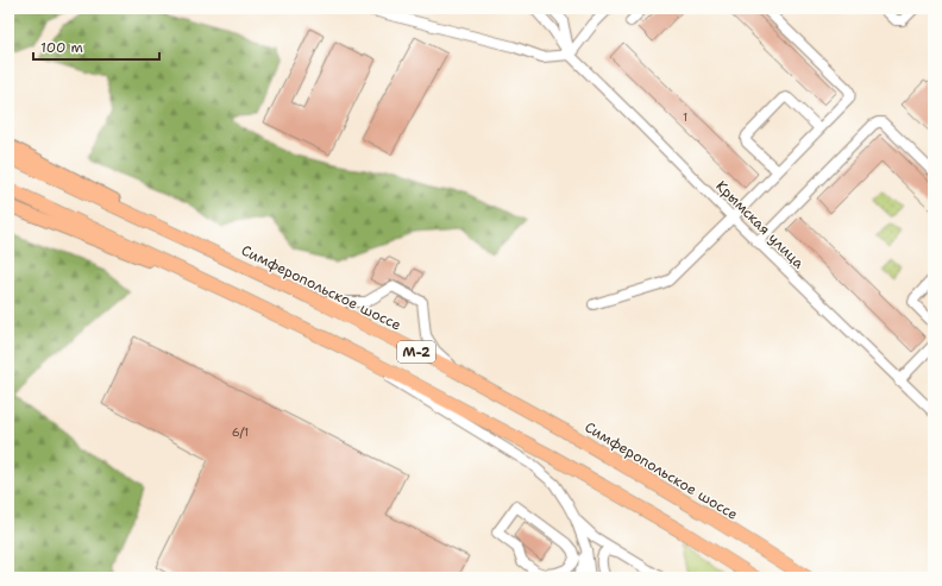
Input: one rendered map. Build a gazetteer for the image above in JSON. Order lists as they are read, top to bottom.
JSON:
{
  "streets": {
    "highway": ["Симферопольское шоссе", "М-2"],
    "street": ["Крымская улица"]
  },
  "house_numbers": ["1", "6/1"],
  "scale_bar": "100 m"
}
